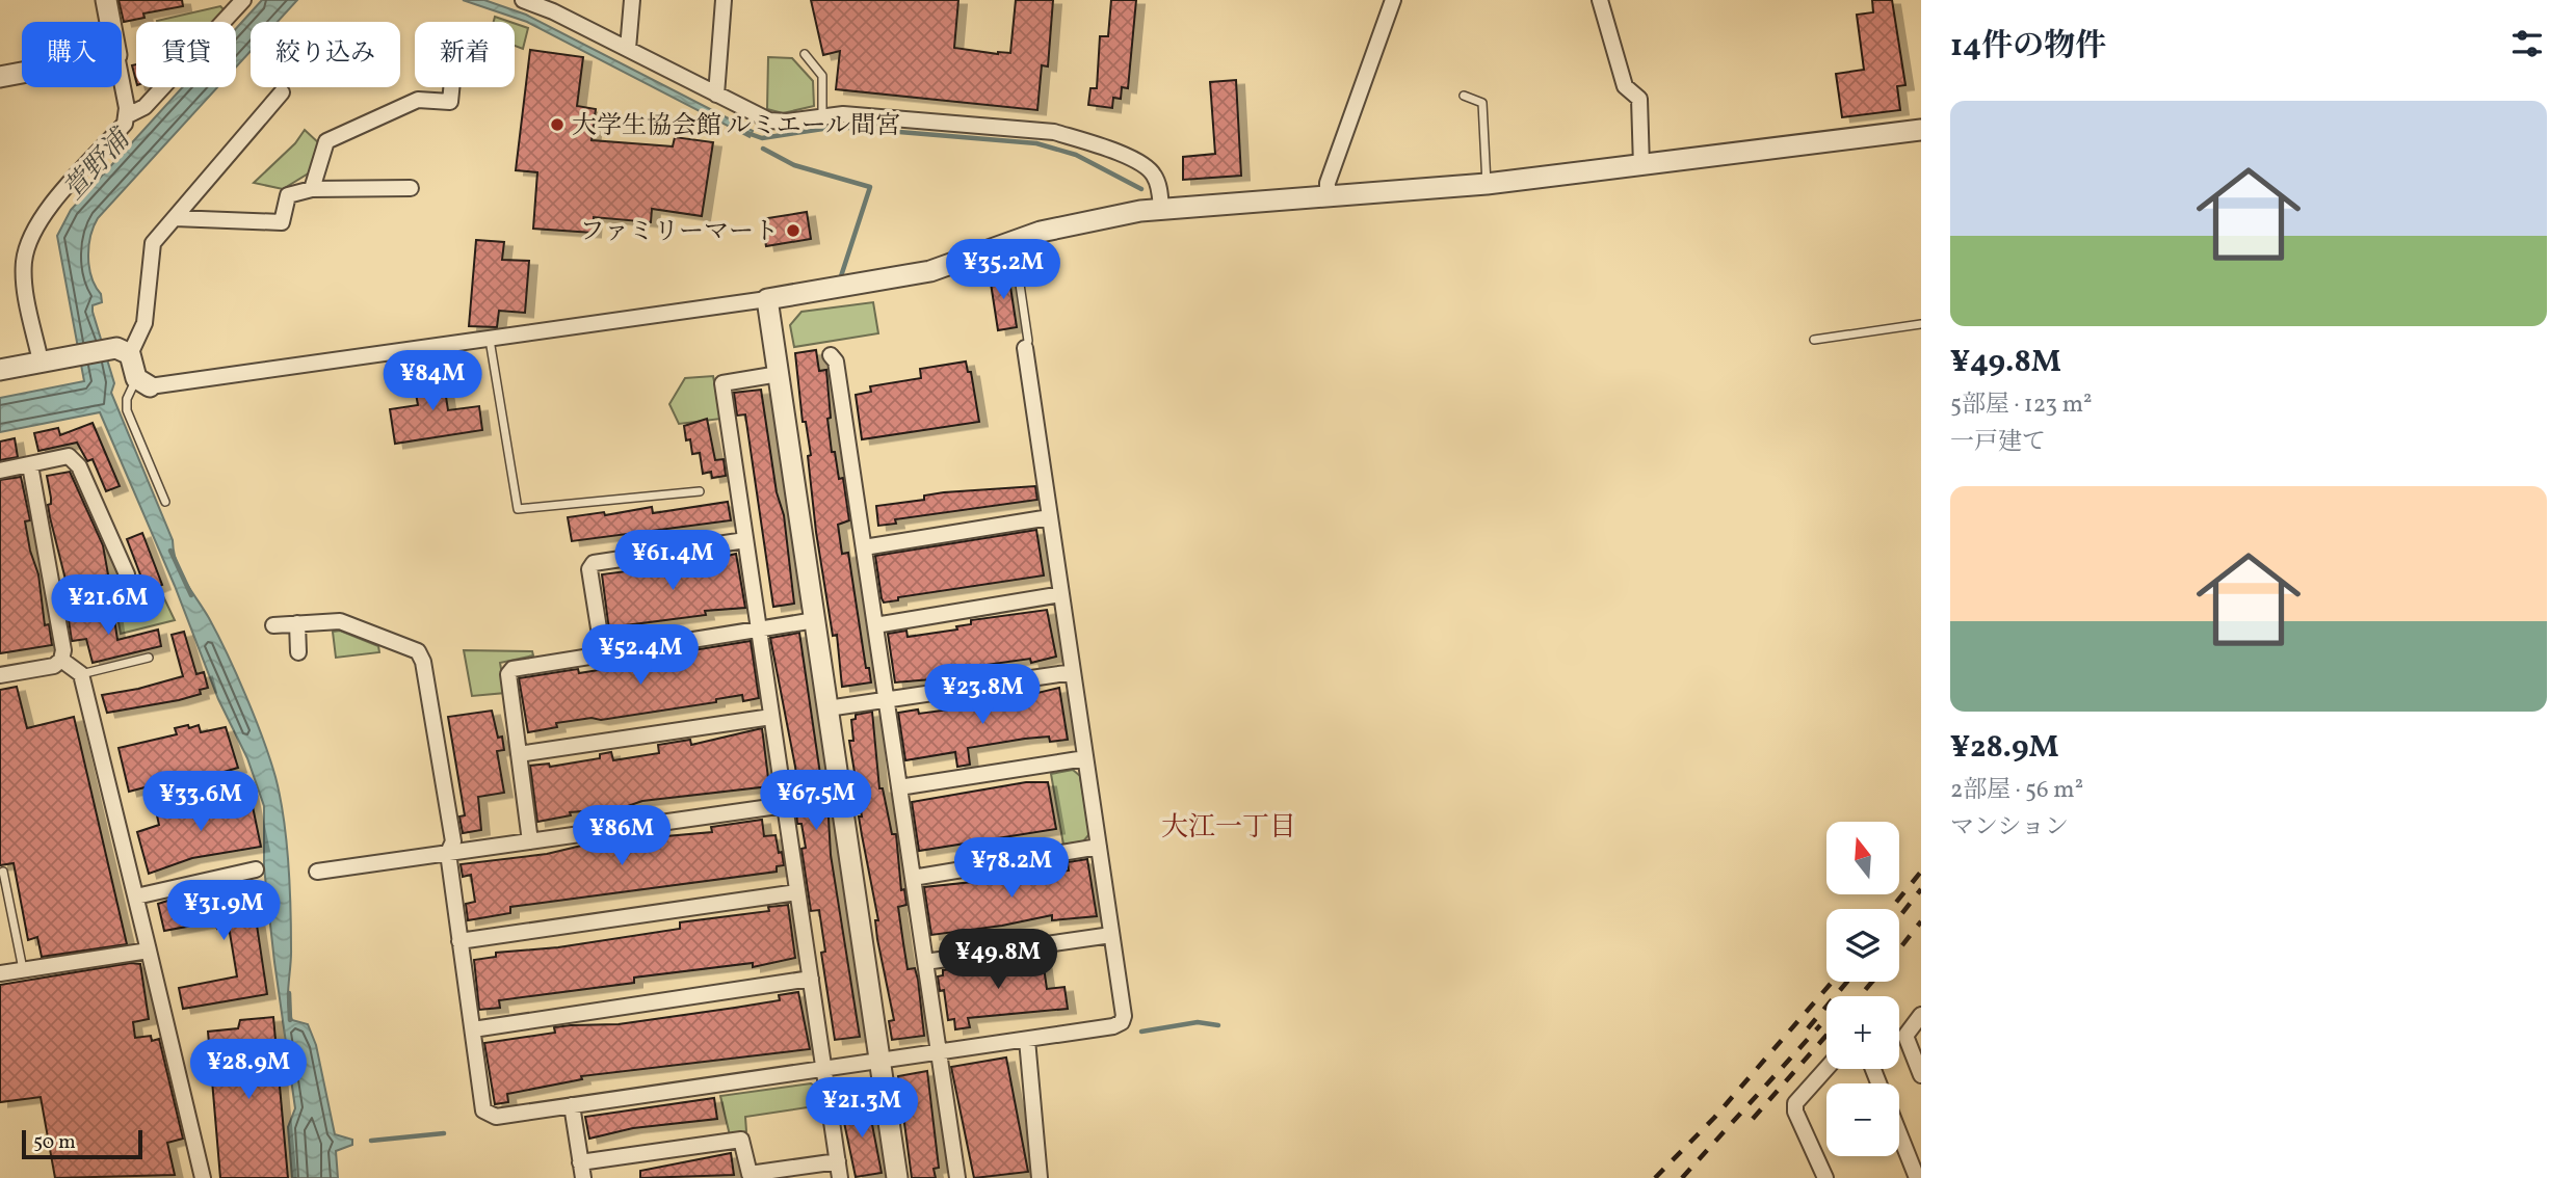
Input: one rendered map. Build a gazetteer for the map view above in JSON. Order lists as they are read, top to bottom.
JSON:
{
  "districts": ["大江一丁目"],
  "water": ["萱野浦"],
  "places": ["大学生協会館 ルミエール間宮", "ファミリーマート"],
  "scale_bar": "50 m",
  "north": "top",
  "page": {
    "heading": "14件の物件",
    "chip": [
      "購入",
      "賃貸",
      "絞り込み",
      "新着"
    ],
    "list": [
      {
        "name": "¥49.8M",
        "note": "5部屋 · 123 m² · 一戸建て"
      },
      {
        "name": "¥28.9M",
        "note": "2部屋 · 56 m² · マンション"
      }
    ],
    "price": [
      "¥35.2M",
      "¥84M",
      "¥61.4M",
      "¥21.6M",
      "¥52.4M",
      "¥23.8M",
      "¥67.5M",
      "¥33.6M",
      "¥86M",
      "¥78.2M",
      "¥31.9M",
      "¥49.8M",
      "¥28.9M",
      "¥21.3M"
    ],
    "map_buttons": ["+", "−"],
    "scale": "50 m"
  }
}
